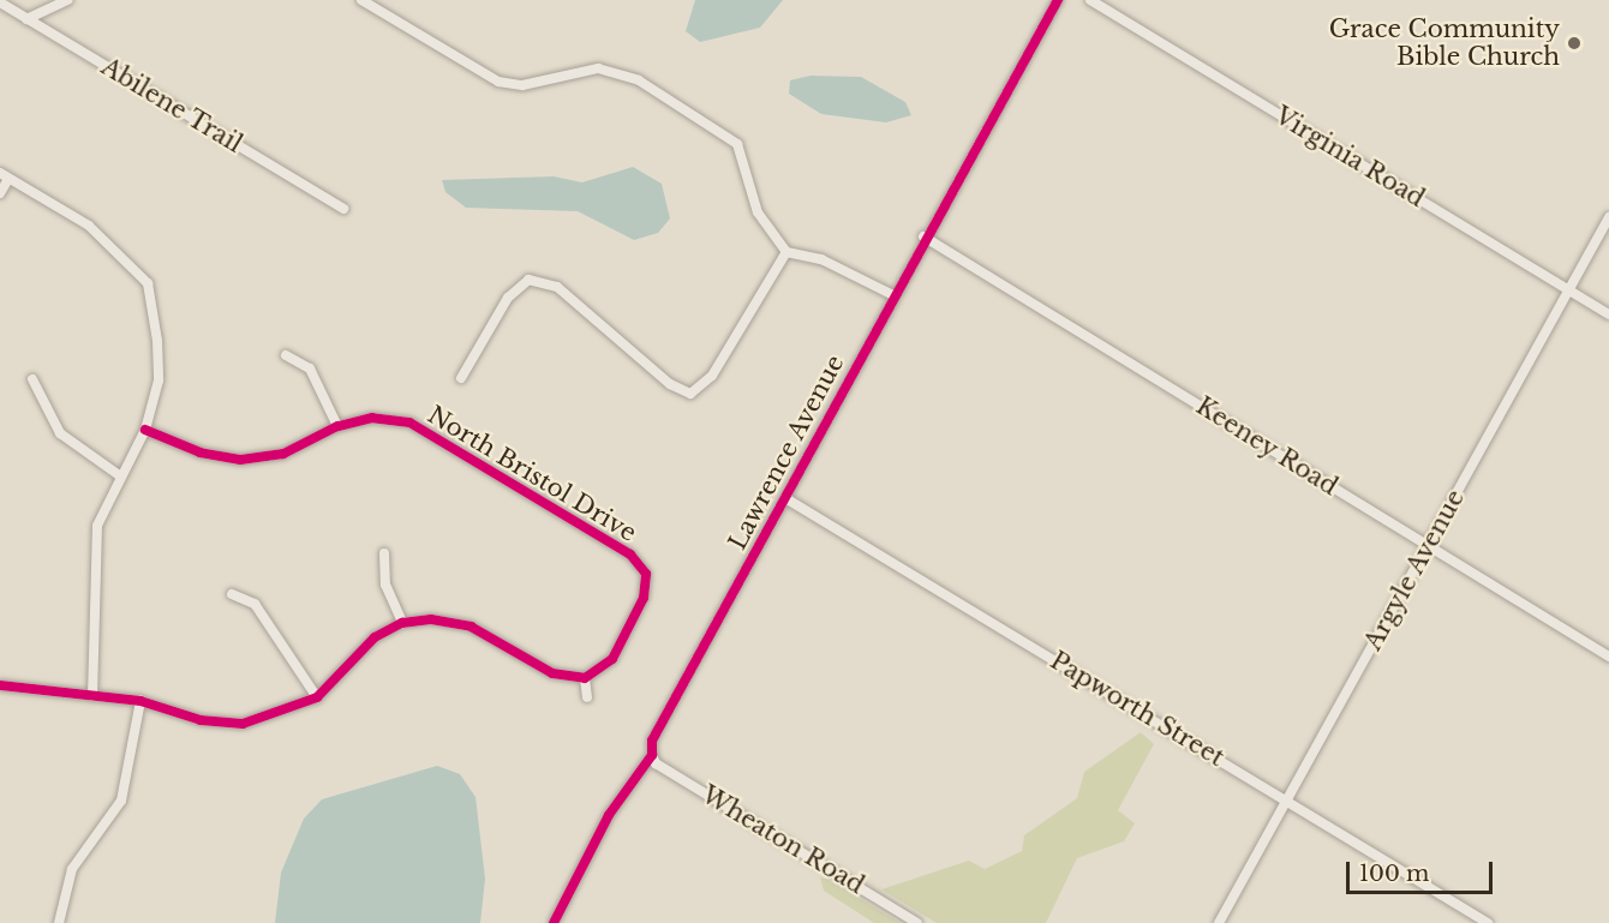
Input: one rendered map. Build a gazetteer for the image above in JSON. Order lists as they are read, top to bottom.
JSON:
{
  "streets": {
    "street": [
      "Abilene Trail",
      "Virginia Road",
      "Keeney Road",
      "Lawrence Avenue",
      "North Bristol Drive",
      "Argyle Avenue",
      "Papworth Street",
      "Wheaton Road"
    ]
  },
  "crossings": [
    ["Virginia Road", "Argyle Avenue"],
    ["Keeney Road", "Lawrence Avenue"],
    ["Keeney Road", "Argyle Avenue"],
    ["Lawrence Avenue", "Papworth Street"],
    ["Lawrence Avenue", "Wheaton Road"],
    ["Argyle Avenue", "Papworth Street"]
  ],
  "places": ["Grace Community Bible Church"],
  "scale_bar": "100 m"
}
